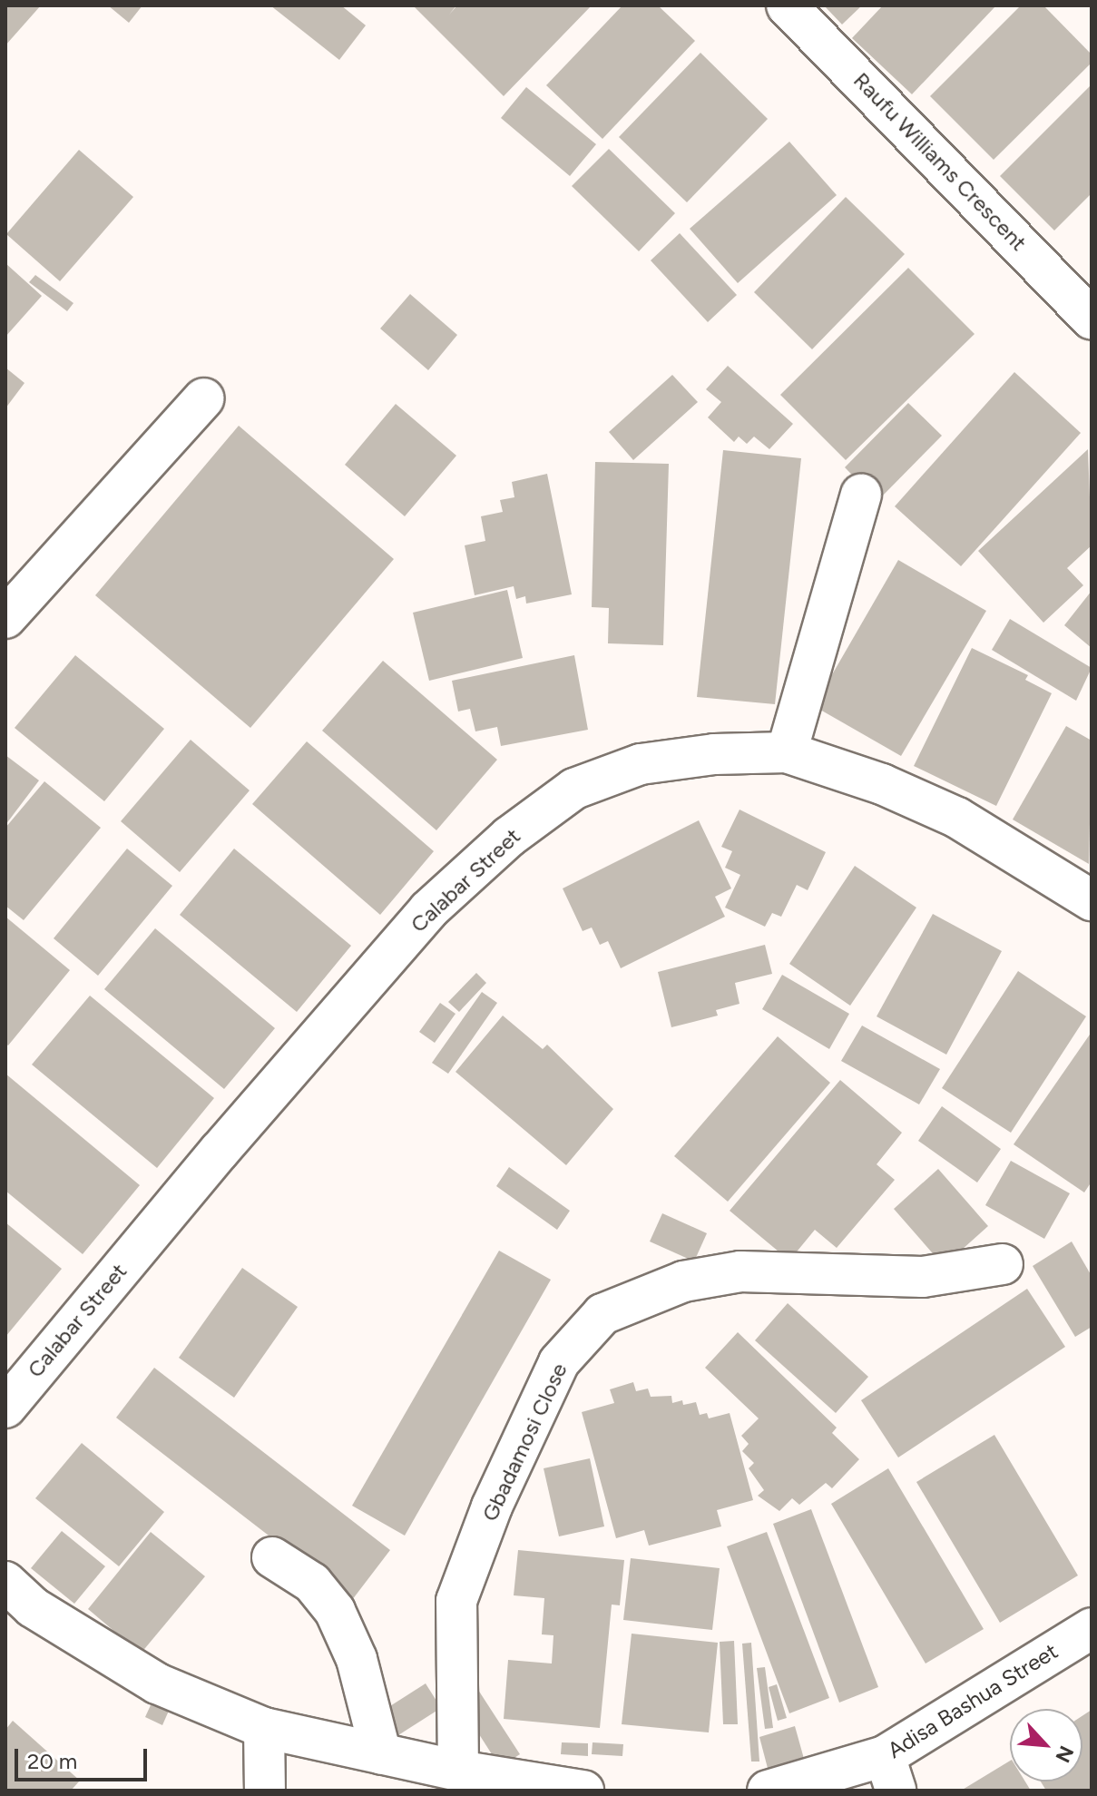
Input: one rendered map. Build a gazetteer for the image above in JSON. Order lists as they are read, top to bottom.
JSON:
{
  "streets": {
    "street": [
      "Raufu Williams Crescent",
      "Calabar Street",
      "Gbadamosi Close",
      "Adisa Bashua Street"
    ]
  },
  "scale_bar": "20 m",
  "north": "bottom right"
}
